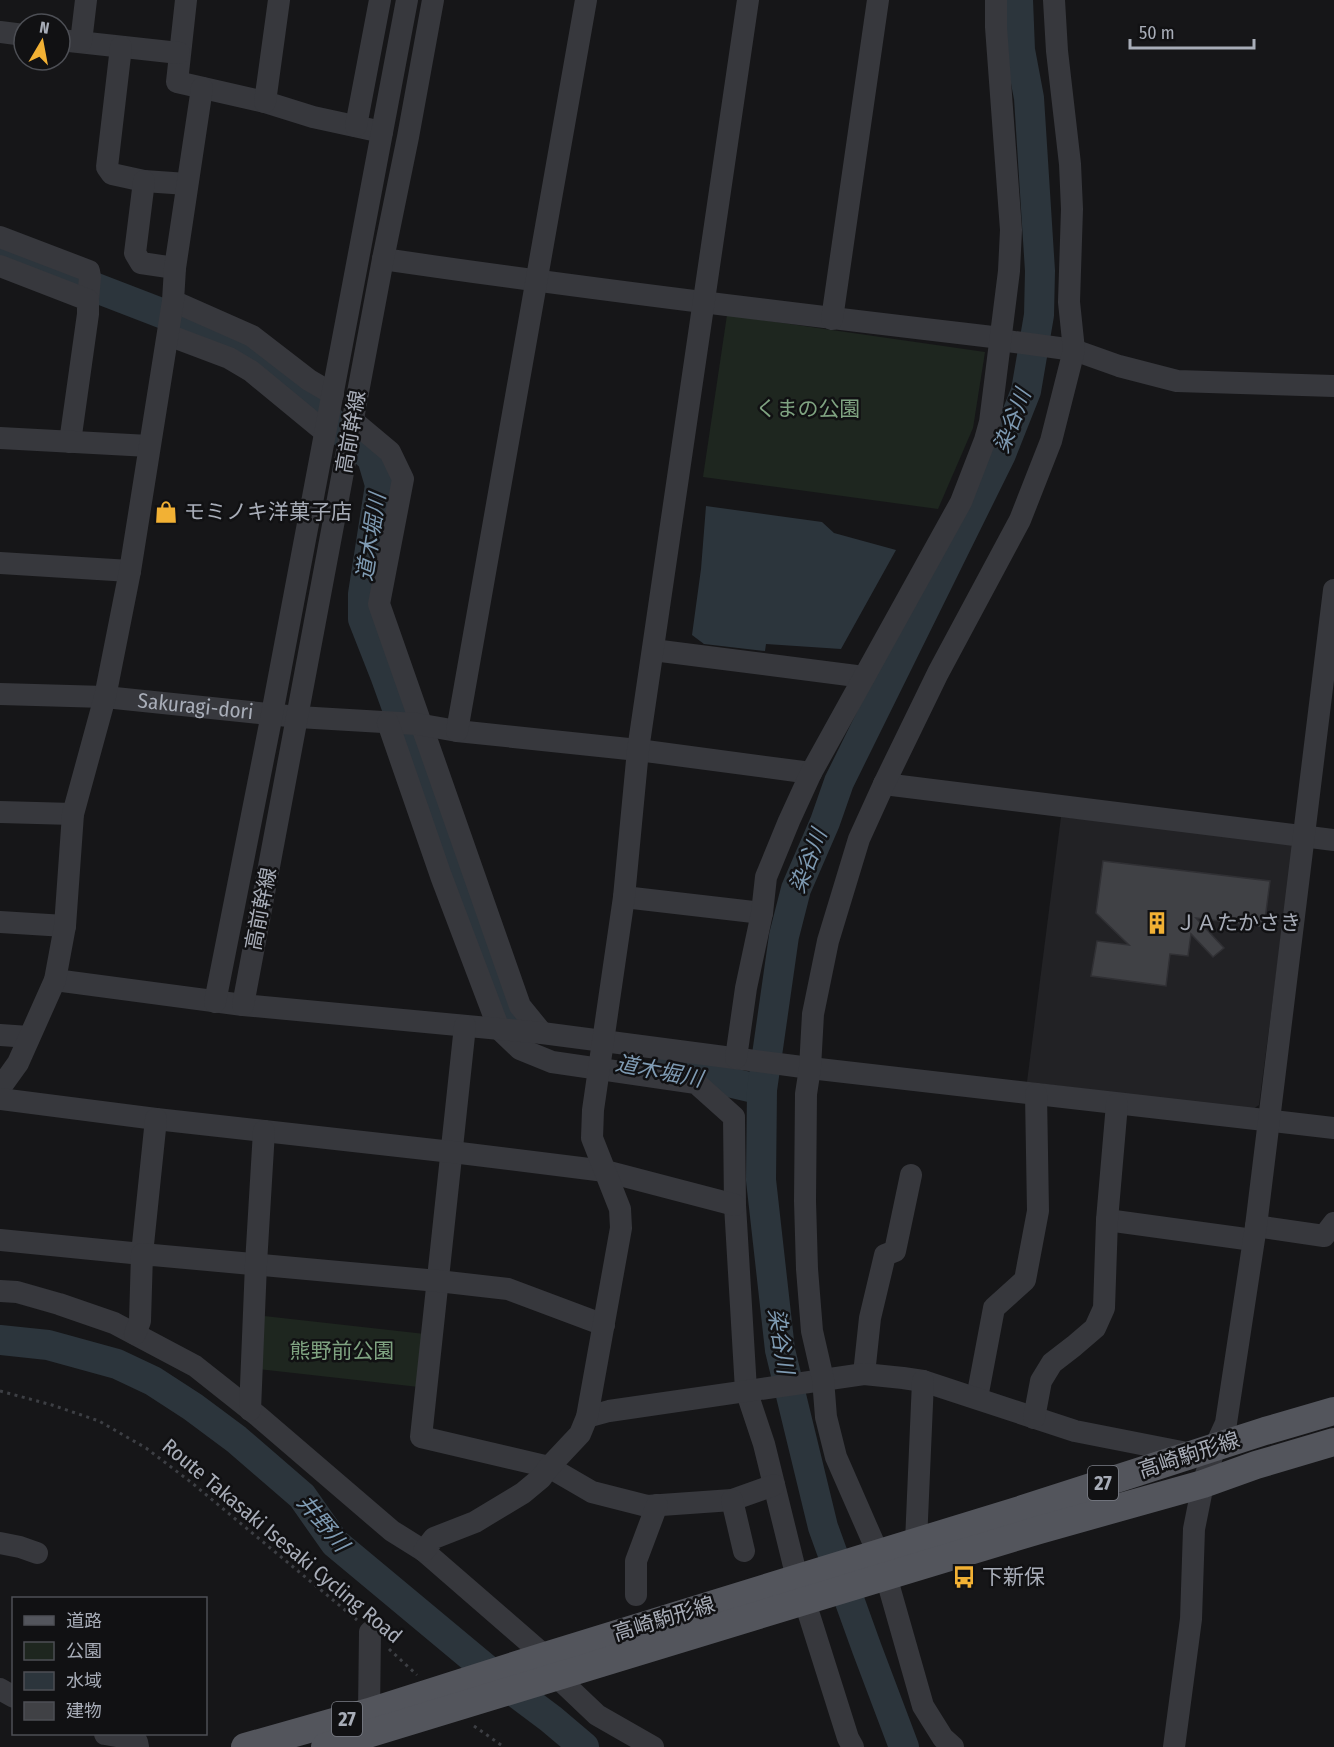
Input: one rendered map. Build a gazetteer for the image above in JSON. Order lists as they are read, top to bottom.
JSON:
{
  "streets": {
    "main road": ["高崎駒形線", "27"],
    "street": ["高前幹線", "Sakuragi-dori"],
    "path": ["Route Takasaki Isesaki Cycling Road"]
  },
  "crossings": [
    ["高前幹線", "Sakuragi-dori"],
    ["高崎駒形線", "27"],
    ["27", "Route Takasaki Isesaki Cycling Road"]
  ],
  "water": ["染谷川", "道木堀川", "井野川"],
  "parks": ["くまの公園", "熊野前公園"],
  "places": {
    "shop": ["モミノキ洋菓子店"],
    "building": ["ＪＡたかさき"],
    "bus stop": ["下新保"]
  },
  "legend": [
    "道路",
    "公園",
    "水域",
    "建物"
  ],
  "scale_bar": "50 m",
  "north": "top"
}
